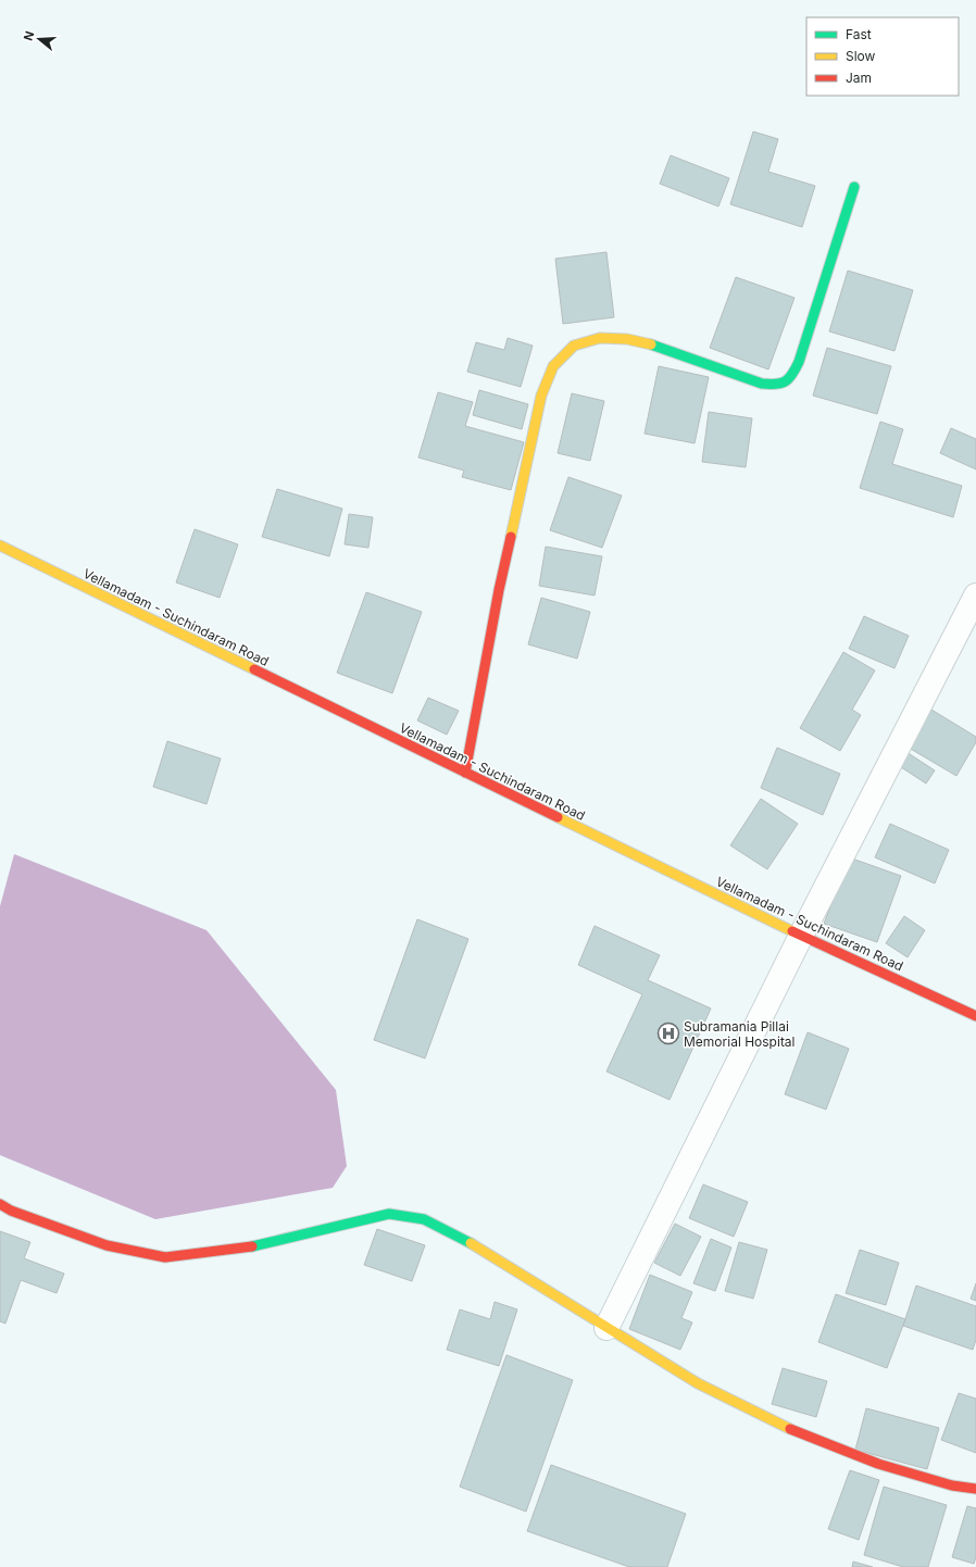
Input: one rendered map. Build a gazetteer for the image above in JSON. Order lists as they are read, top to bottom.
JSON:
{
  "streets": {
    "street": ["Vellamadam - Suchindaram Road"]
  },
  "places": {
    "hospital": ["Subramania Pillai Memorial Hospital"]
  },
  "legend": ["Fast", "Slow", "Jam"],
  "north": "left"
}
